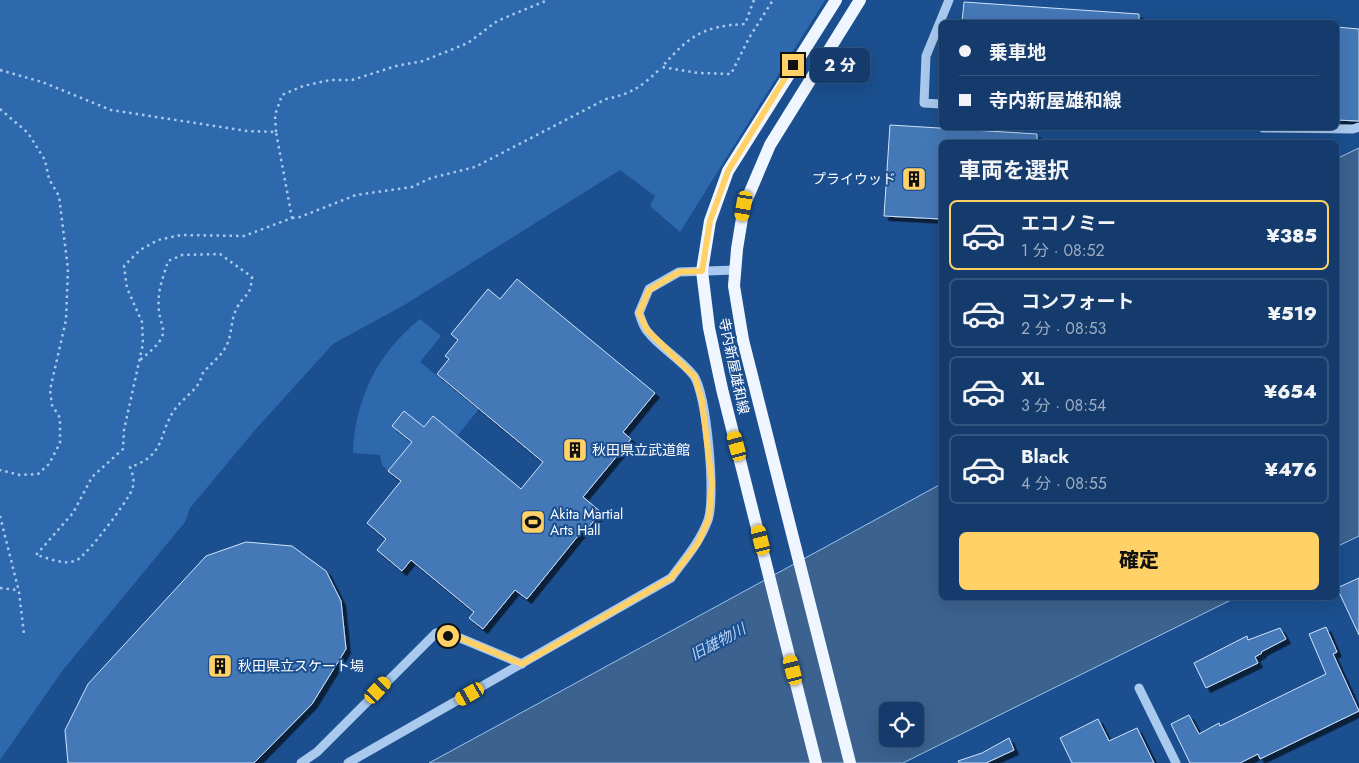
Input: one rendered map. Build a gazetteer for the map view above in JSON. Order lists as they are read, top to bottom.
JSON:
{
  "streets": {
    "main road": ["寺内新屋雄和線"]
  },
  "water": ["旧雄物川"],
  "places": {
    "building": ["プライウッド", "秋田県立武道館", "秋田県立スケート場"],
    "sports": ["Akita Martial Arts Hall"]
  },
  "page": {
    "banner": ["乗車地", "寺内新屋雄和線"],
    "bubble": "2 分",
    "heading": "車両を選択",
    "list": [
      {
        "name": "エコノミー",
        "note": "1 分 · 08:52",
        "value": "¥385"
      },
      {
        "name": "コンフォート",
        "note": "2 分 · 08:53",
        "value": "¥519"
      },
      {
        "name": "XL",
        "note": "3 分 · 08:54",
        "value": "¥654"
      },
      {
        "name": "Black",
        "note": "4 分 · 08:55",
        "value": "¥476"
      }
    ],
    "buttons": "確定"
  }
}
